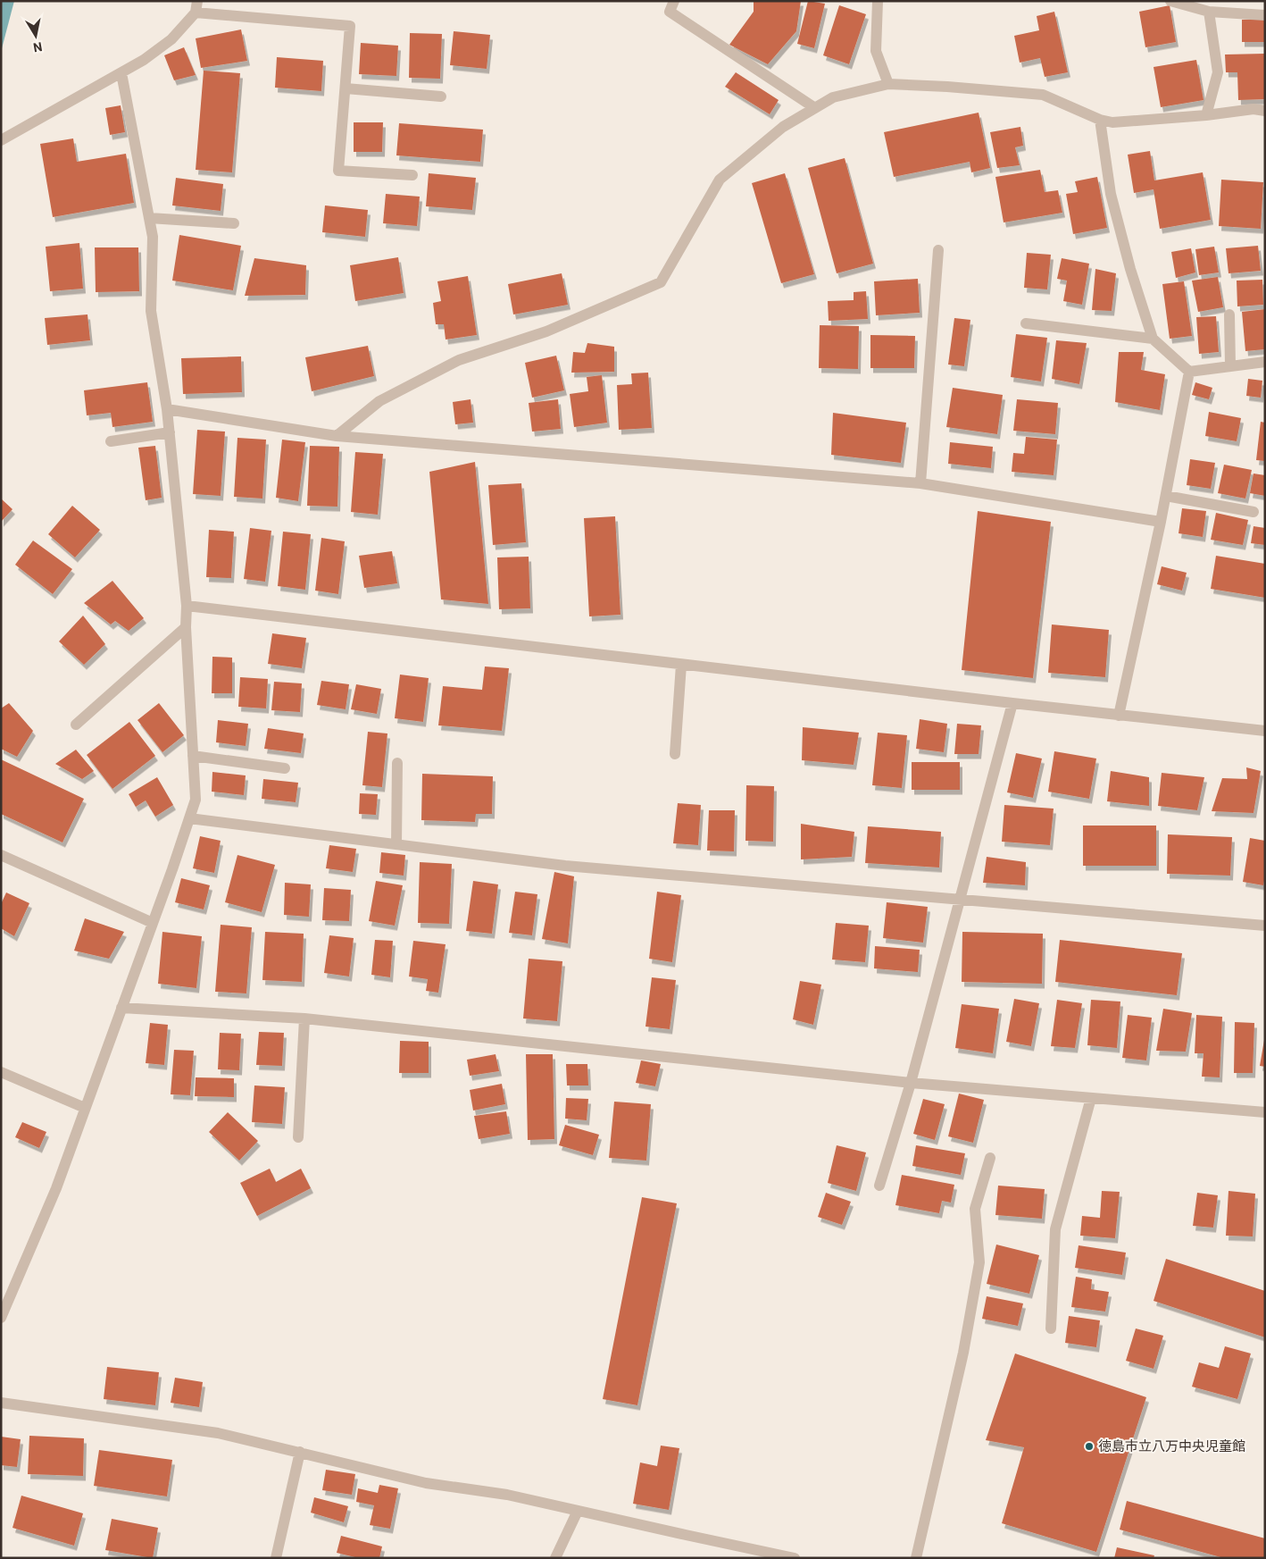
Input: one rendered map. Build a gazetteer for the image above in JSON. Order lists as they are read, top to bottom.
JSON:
{
  "places": ["徳島市立八万中央児童館"],
  "north": "bottom"
}
